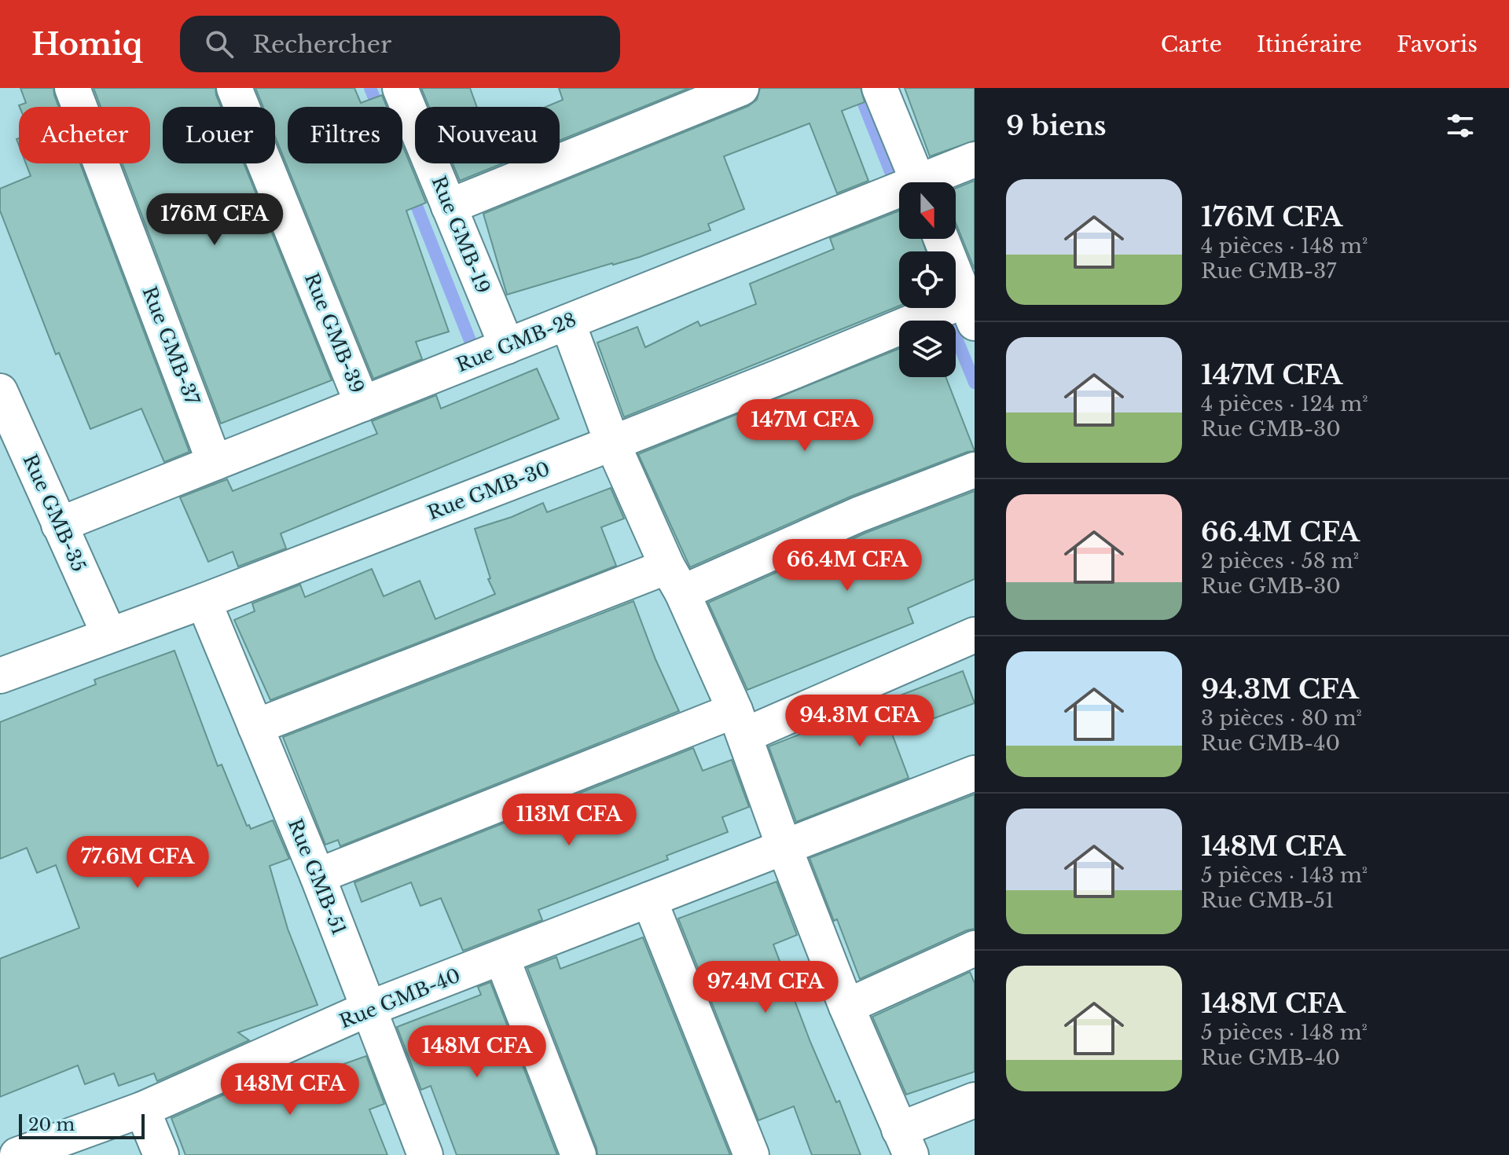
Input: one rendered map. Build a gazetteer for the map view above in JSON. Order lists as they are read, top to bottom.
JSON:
{
  "streets": {
    "street": [
      "Rue GMB-19",
      "Rue GMB-39",
      "Rue GMB-28",
      "Rue GMB-37",
      "Rue GMB-30",
      "Rue GMB-35",
      "Rue GMB-51",
      "Rue GMB-40"
    ]
  },
  "crossings": [
    ["Rue GMB-19", "Rue GMB-28"],
    ["Rue GMB-39", "Rue GMB-28"],
    ["Rue GMB-28", "Rue GMB-37"],
    ["Rue GMB-28", "Rue GMB-35"],
    ["Rue GMB-30", "Rue GMB-35"],
    ["Rue GMB-30", "Rue GMB-51"],
    ["Rue GMB-51", "Rue GMB-40"]
  ],
  "scale_bar": "20 m",
  "north": "bottom",
  "page": {
    "header": "Homiq",
    "search": "Rechercher",
    "nav": ["Carte", "Itinéraire", "Favoris"],
    "heading": "9 biens",
    "chip": [
      "Acheter",
      "Louer",
      "Filtres",
      "Nouveau"
    ],
    "list": [
      {
        "name": "176M CFA",
        "note": "4 pièces · 148 m² · Rue GMB-37"
      },
      {
        "name": "147M CFA",
        "note": "4 pièces · 124 m² · Rue GMB-30"
      },
      {
        "name": "66.4M CFA",
        "note": "2 pièces · 58 m² · Rue GMB-30"
      },
      {
        "name": "94.3M CFA",
        "note": "3 pièces · 80 m² · Rue GMB-40"
      },
      {
        "name": "148M CFA",
        "note": "5 pièces · 143 m² · Rue GMB-51"
      },
      {
        "name": "148M CFA",
        "note": "5 pièces · 148 m² · Rue GMB-40"
      }
    ],
    "price": [
      "176M CFA",
      "147M CFA",
      "66.4M CFA",
      "94.3M CFA",
      "113M CFA",
      "77.6M CFA",
      "97.4M CFA",
      "148M CFA",
      "148M CFA"
    ],
    "scale": "20 m"
  }
}
